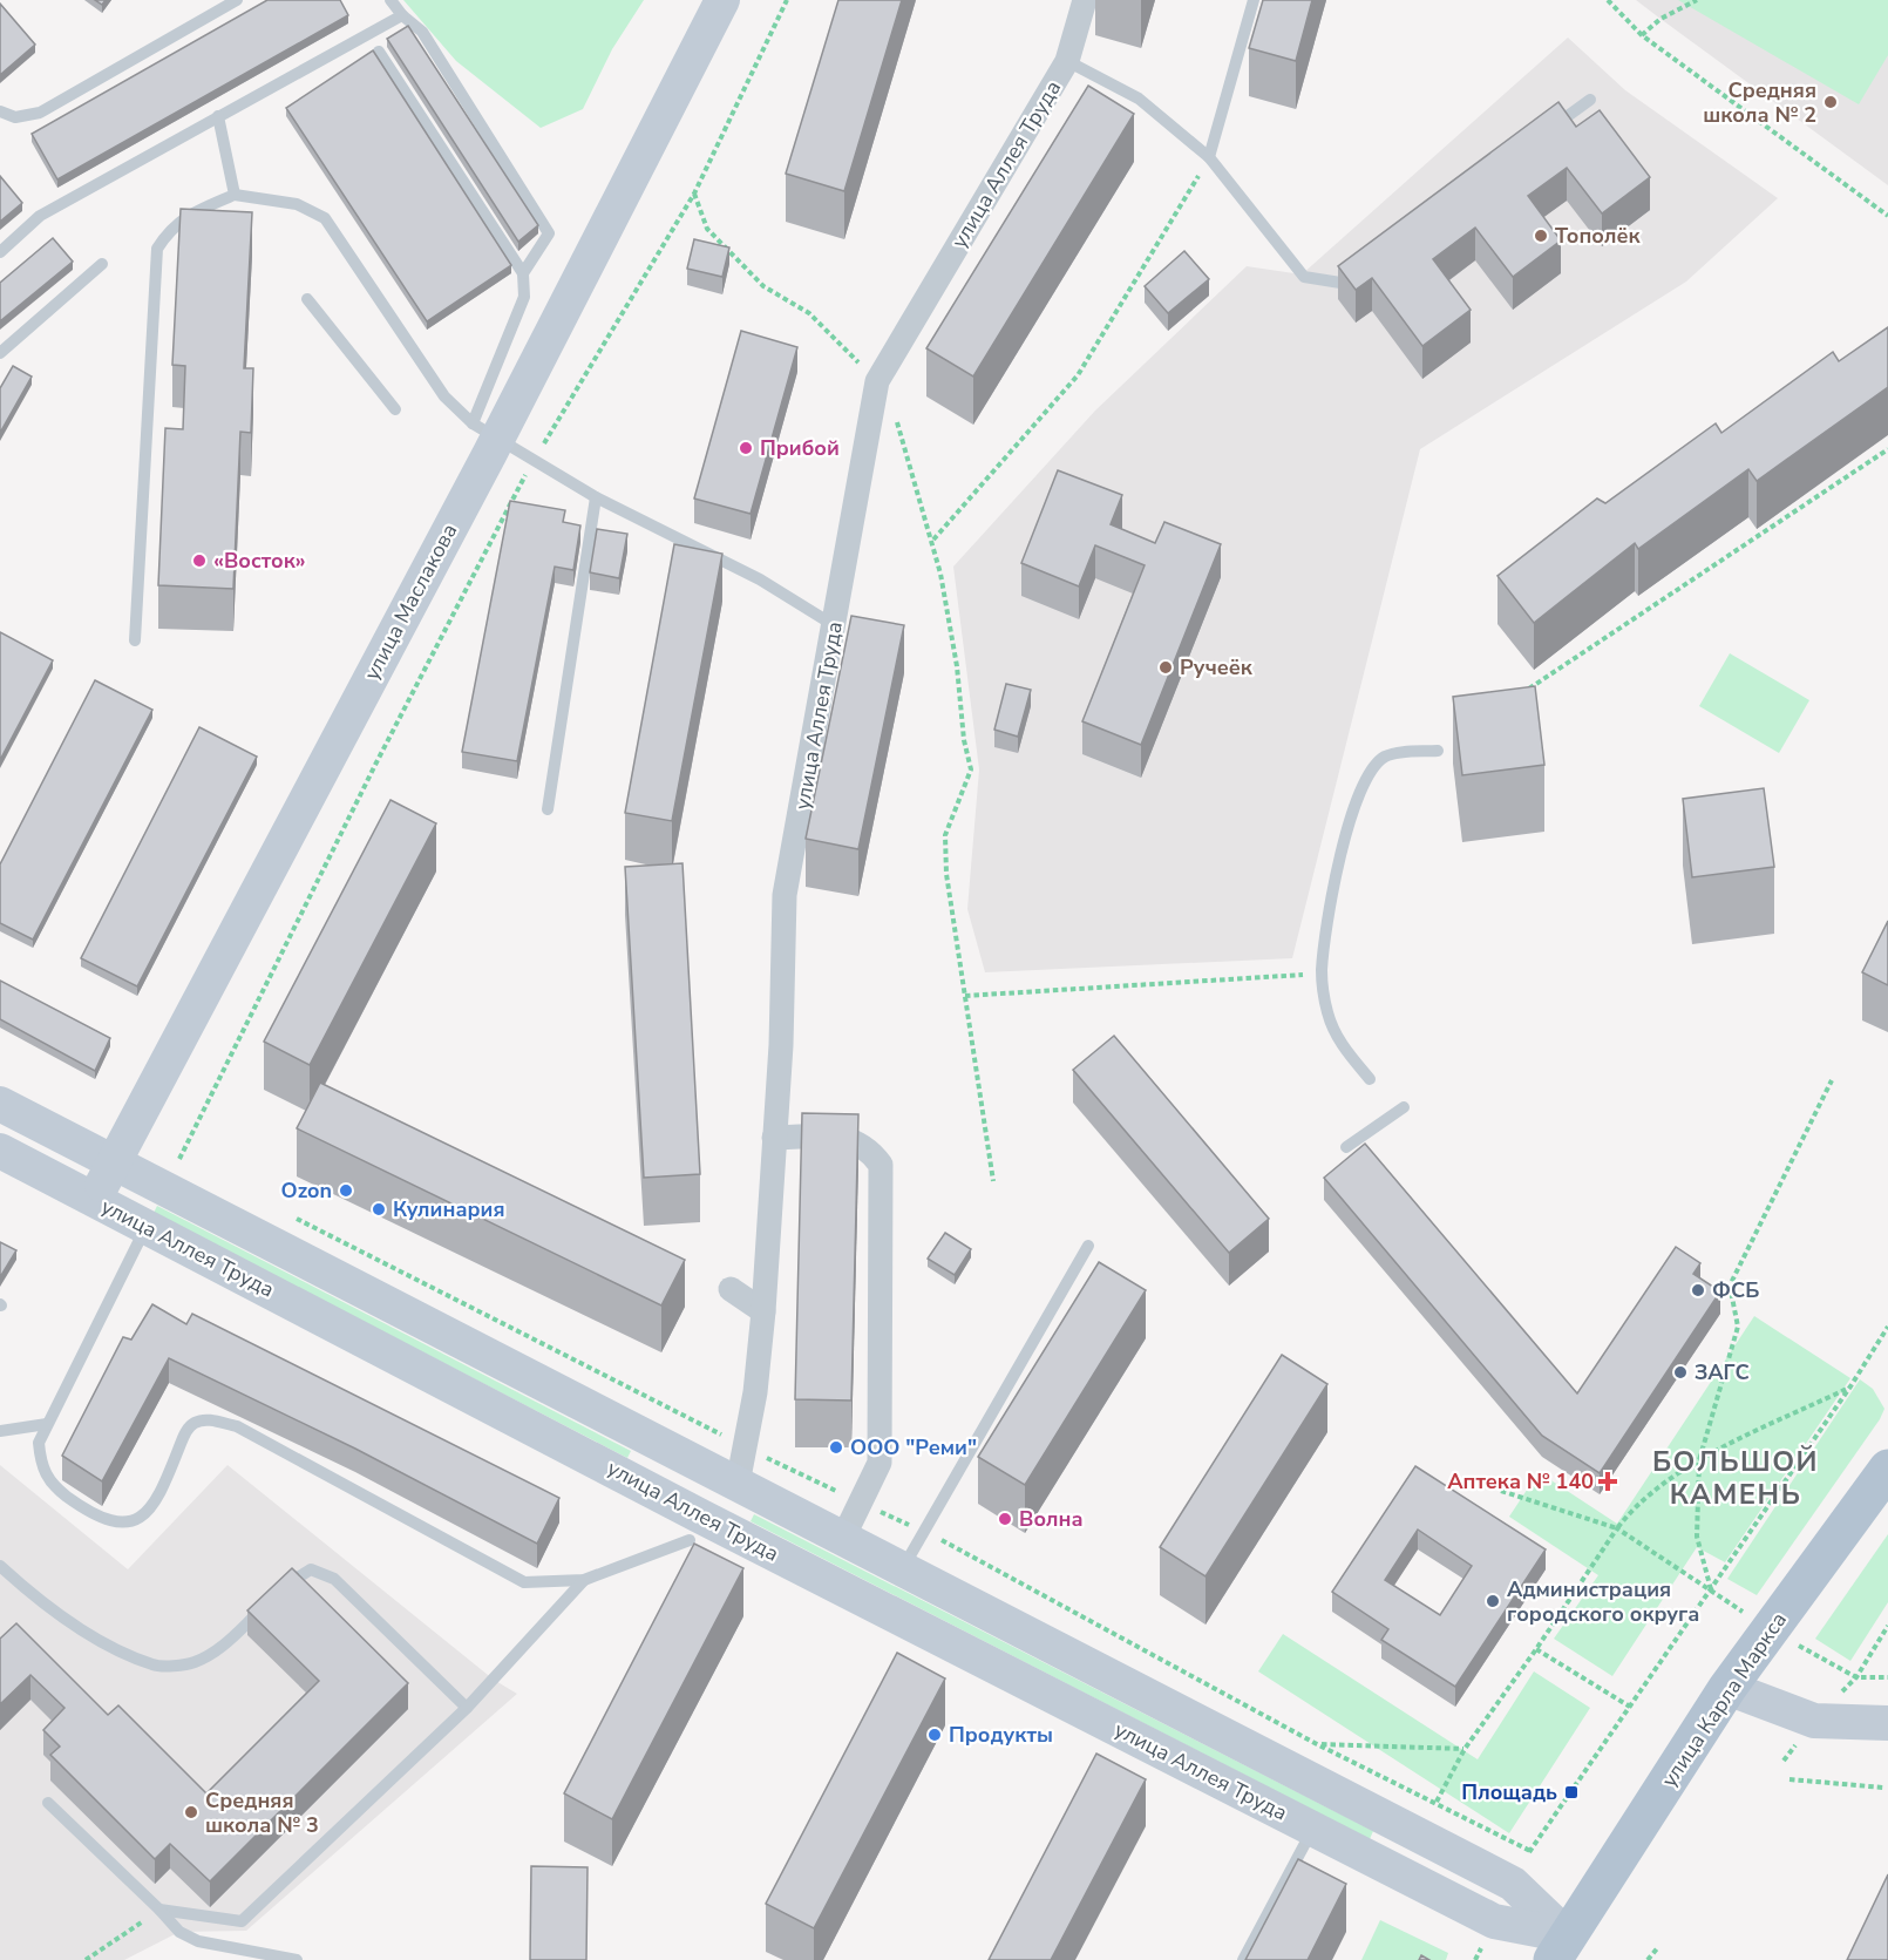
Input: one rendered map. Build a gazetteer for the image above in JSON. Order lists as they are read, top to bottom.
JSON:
{
  "streets": {
    "main road": ["улица Карла Маркса"],
    "street": ["улица Аллея Труда", "улица Маслакова"]
  },
  "crossings": [
    ["улица Аллея Труда", "улица Маслакова"],
    ["улица Аллея Труда", "улица Карла Маркса"]
  ],
  "districts": ["БОЛЬШОЙ КАМЕНЬ"],
  "places": {
    "other": [
      "Средняя школа № 2",
      "Тополёк",
      "Прибой",
      "«Восток»",
      "Ручеёк",
      "Ozon",
      "Кулинария",
      "ФСБ",
      "ЗАГС",
      "ООО \"Реми\"",
      "Волна",
      "Администрация городского округа",
      "Продукты",
      "Средняя школа № 3"
    ],
    "health": ["Аптека № 140"],
    "transit": ["Площадь"]
  }
}
